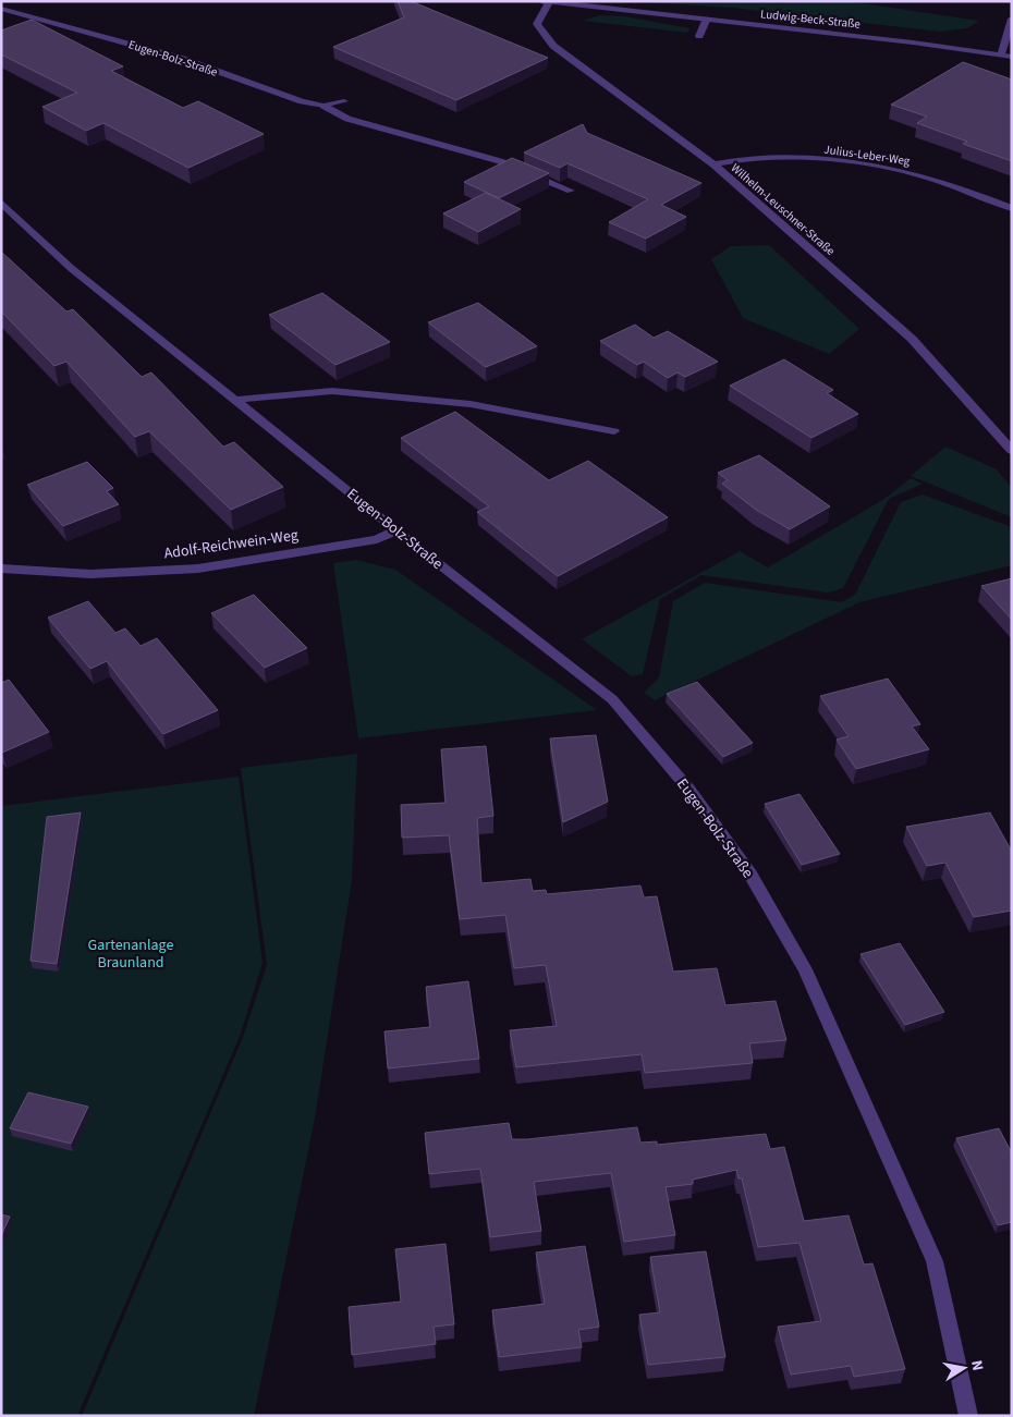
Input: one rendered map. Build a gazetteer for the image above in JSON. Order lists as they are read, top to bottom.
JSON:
{
  "streets": {
    "street": [
      "Ludwig-Beck-Straße",
      "Eugen-Bolz-Straße",
      "Julius-Leber-Weg",
      "Wilhelm-Leuschner-Straße",
      "Adolf-Reichwein-Weg"
    ]
  },
  "crossings": [
    ["Ludwig-Beck-Straße", "Wilhelm-Leuschner-Straße"],
    ["Eugen-Bolz-Straße", "Adolf-Reichwein-Weg"],
    ["Julius-Leber-Weg", "Wilhelm-Leuschner-Straße"]
  ],
  "parks": ["Gartenanlage Braunland"],
  "north": "right"
}
